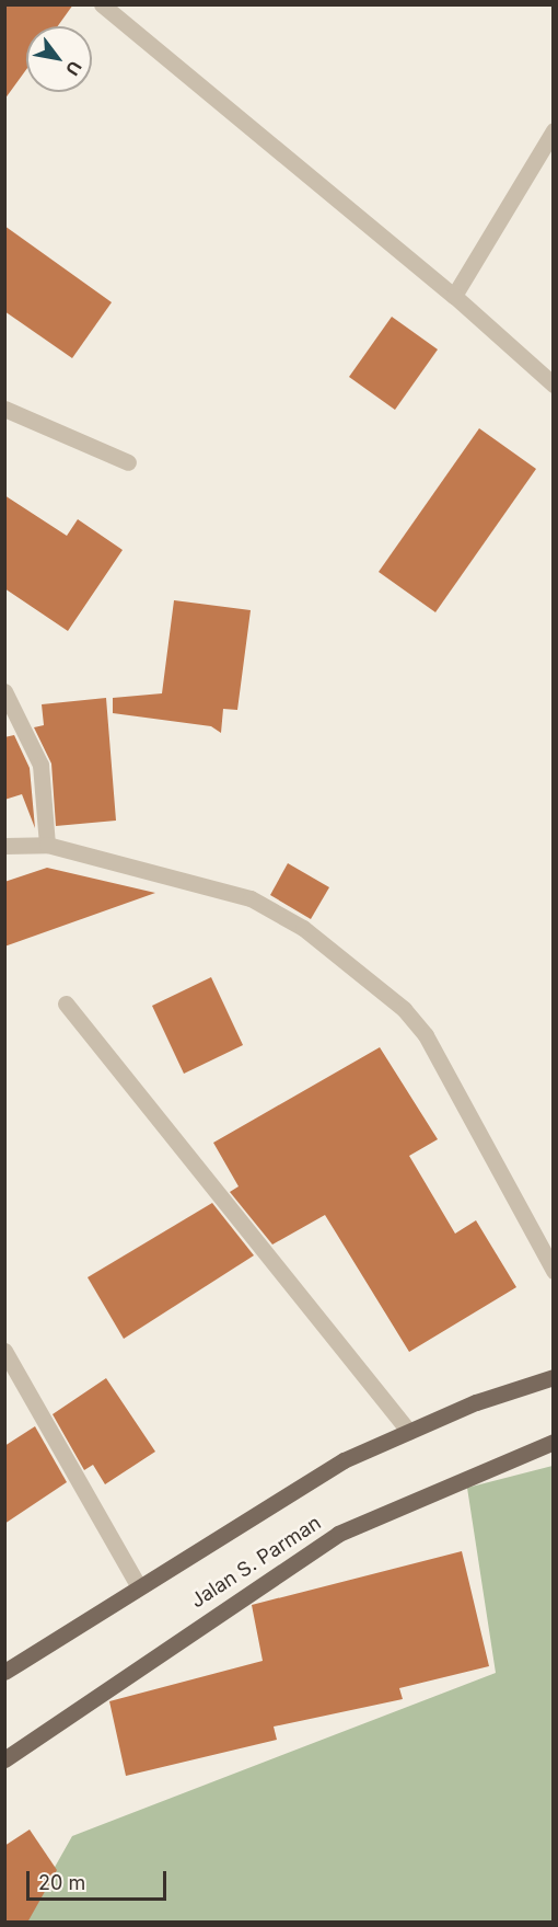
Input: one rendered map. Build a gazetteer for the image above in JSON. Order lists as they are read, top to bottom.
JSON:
{
  "streets": {
    "main road": ["Jalan S. Parman"]
  },
  "scale_bar": "20 m",
  "north": "bottom right"
}
